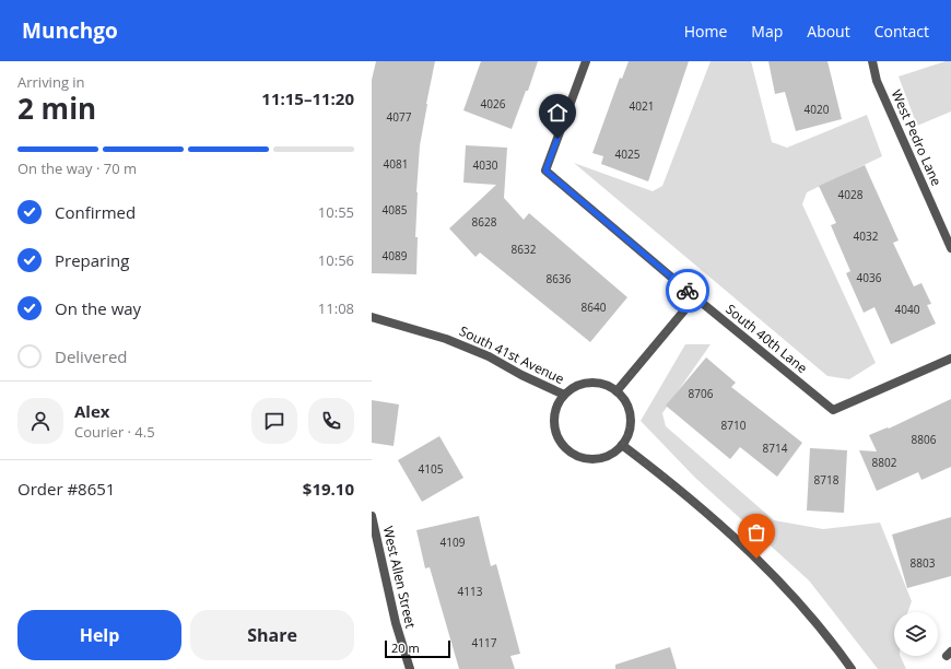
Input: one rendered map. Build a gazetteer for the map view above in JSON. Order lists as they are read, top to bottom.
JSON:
{
  "streets": {
    "street": [
      "West Pedro Lane",
      "South 40th Lane",
      "South 41st Avenue",
      "West Allen Street"
    ]
  },
  "house_numbers": [
    "4026",
    "4021",
    "4020",
    "4077",
    "4025",
    "4081",
    "4030",
    "4028",
    "4085",
    "8628",
    "4032",
    "8632",
    "4089",
    "4036",
    "8636",
    "8640",
    "4040",
    "8706",
    "8710",
    "8806",
    "8714",
    "8802",
    "4105",
    "8718",
    "4109",
    "8803",
    "4113",
    "4117"
  ],
  "scale_bar": "20 m",
  "page": {
    "header": "Munchgo",
    "nav": [
      "Home",
      "Map",
      "About",
      "Contact"
    ],
    "heading": ["2 min", "Arriving in", "11:15–11:20"],
    "panel": [
      "Alex",
      "Courier · 4.5",
      "Order #8651",
      "$19.10"
    ],
    "bar": "On the way · 70 m",
    "list": [
      ["Confirmed", "10:55"],
      ["Preparing", "10:56"],
      ["On the way", "11:08"],
      "Delivered"
    ],
    "buttons": ["Help", "Share"],
    "scale": "20 m"
  }
}
